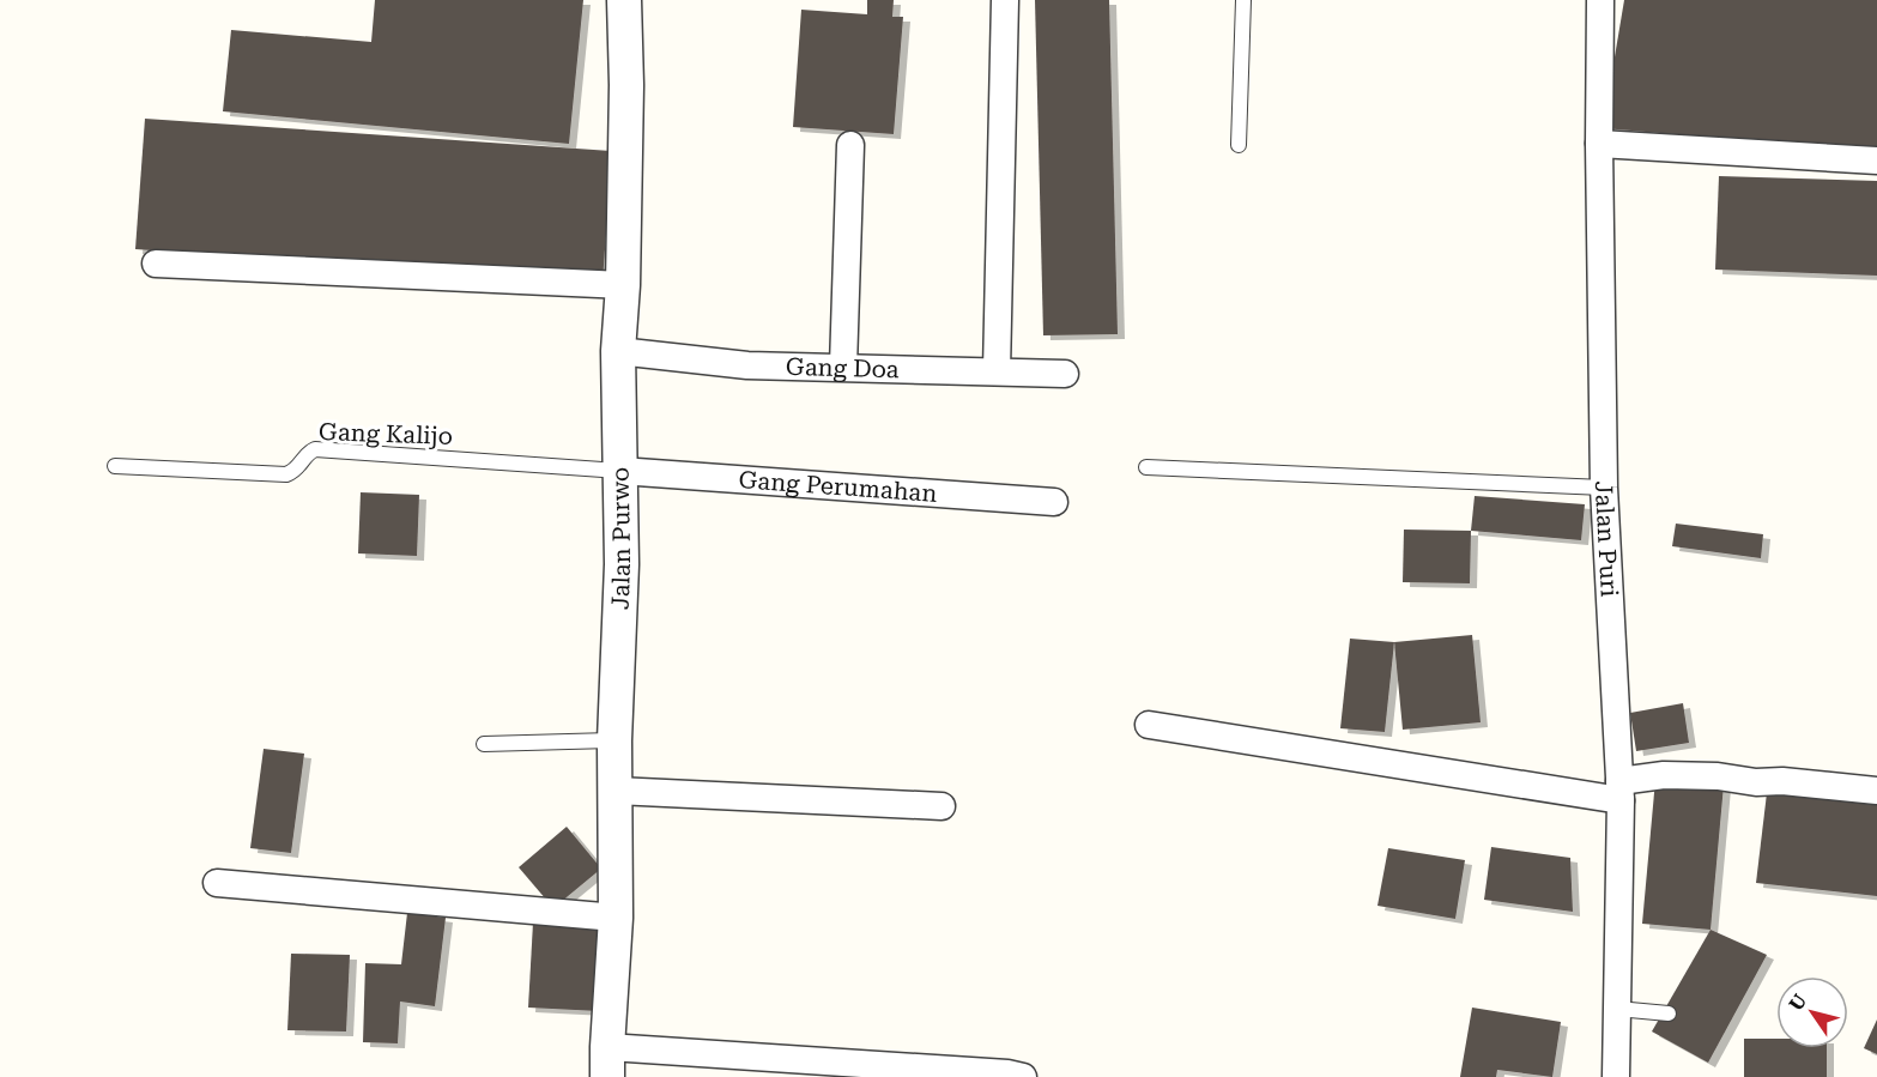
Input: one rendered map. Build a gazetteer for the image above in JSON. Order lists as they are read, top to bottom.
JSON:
{
  "streets": {
    "street": [
      "Gang Doa",
      "Gang Perumahan",
      "Jalan Purwo",
      "Jalan Puri"
    ],
    "lane": ["Gang Kalijo"]
  },
  "crossings": [
    ["Gang Doa", "Jalan Purwo"],
    ["Gang Kalijo", "Gang Perumahan"],
    ["Gang Kalijo", "Jalan Purwo"],
    ["Gang Perumahan", "Jalan Purwo"]
  ],
  "north": "top left"
}
